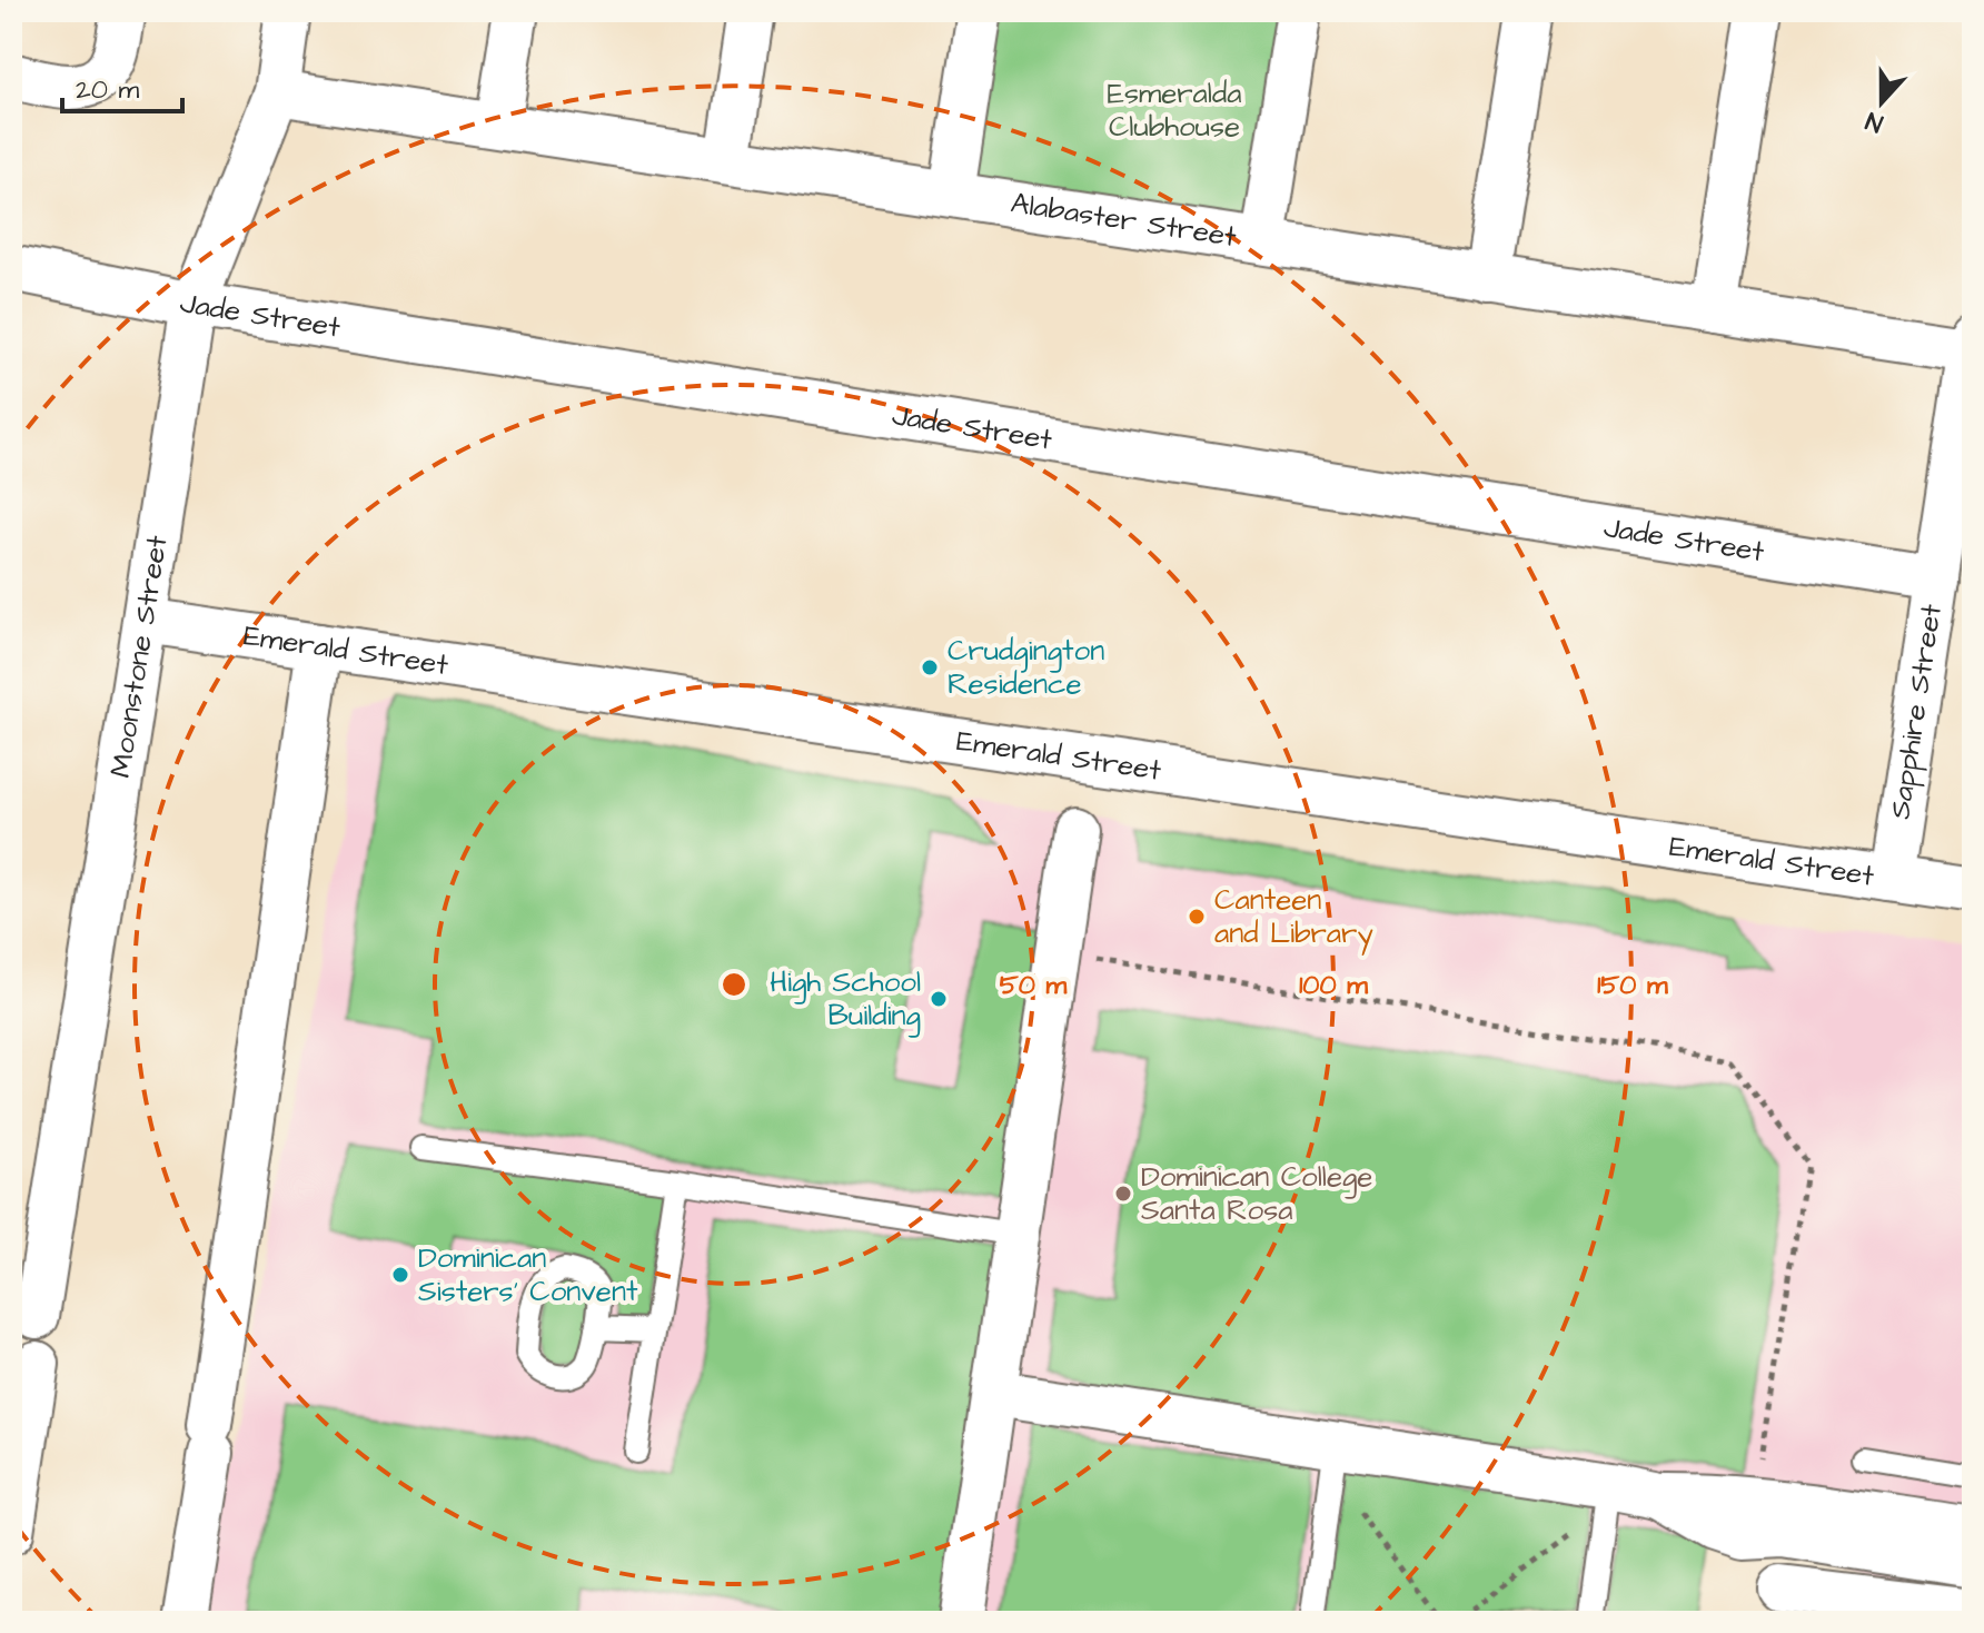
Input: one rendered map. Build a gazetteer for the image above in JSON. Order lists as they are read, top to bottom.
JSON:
{
  "streets": {
    "street": [
      "Alabaster Street",
      "Jade Street",
      "Emerald Street",
      "Moonstone Street",
      "Sapphire Street"
    ]
  },
  "crossings": [
    ["Alabaster Street", "Moonstone Street"],
    ["Alabaster Street", "Sapphire Street"],
    ["Jade Street", "Moonstone Street"],
    ["Jade Street", "Sapphire Street"],
    ["Emerald Street", "Moonstone Street"],
    ["Emerald Street", "Sapphire Street"]
  ],
  "parks": ["Esmeralda Clubhouse"],
  "places": [
    "Crudgington Residence",
    "Canteen and Library",
    "High School Building",
    "Dominican College Santa Rosa",
    "Dominican Sisters' Convent"
  ],
  "scale_bar": "20 m",
  "north": "bottom",
  "rings": ["50 m", "100 m", "150 m"]
}
